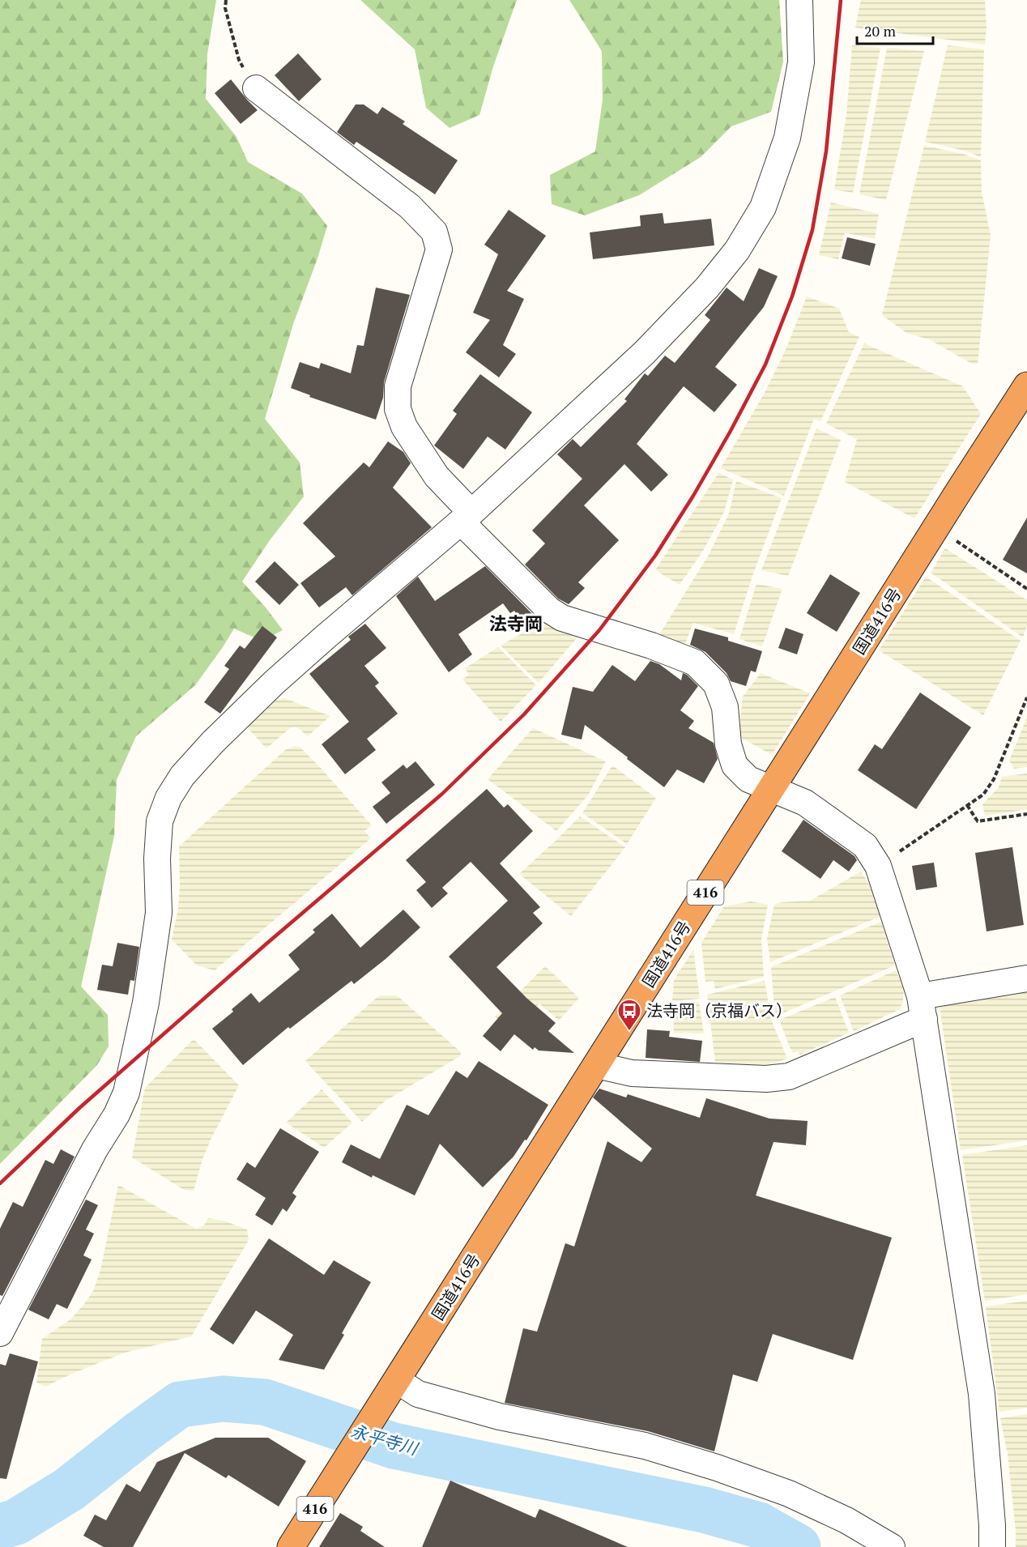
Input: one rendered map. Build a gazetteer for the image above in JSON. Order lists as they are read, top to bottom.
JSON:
{
  "streets": {
    "highway": ["国道416号", "416"]
  },
  "districts": ["法寺岡"],
  "water": ["永平寺川"],
  "places": {
    "bus stop": ["法寺岡（京福バス）"]
  },
  "scale_bar": "20 m"
}
